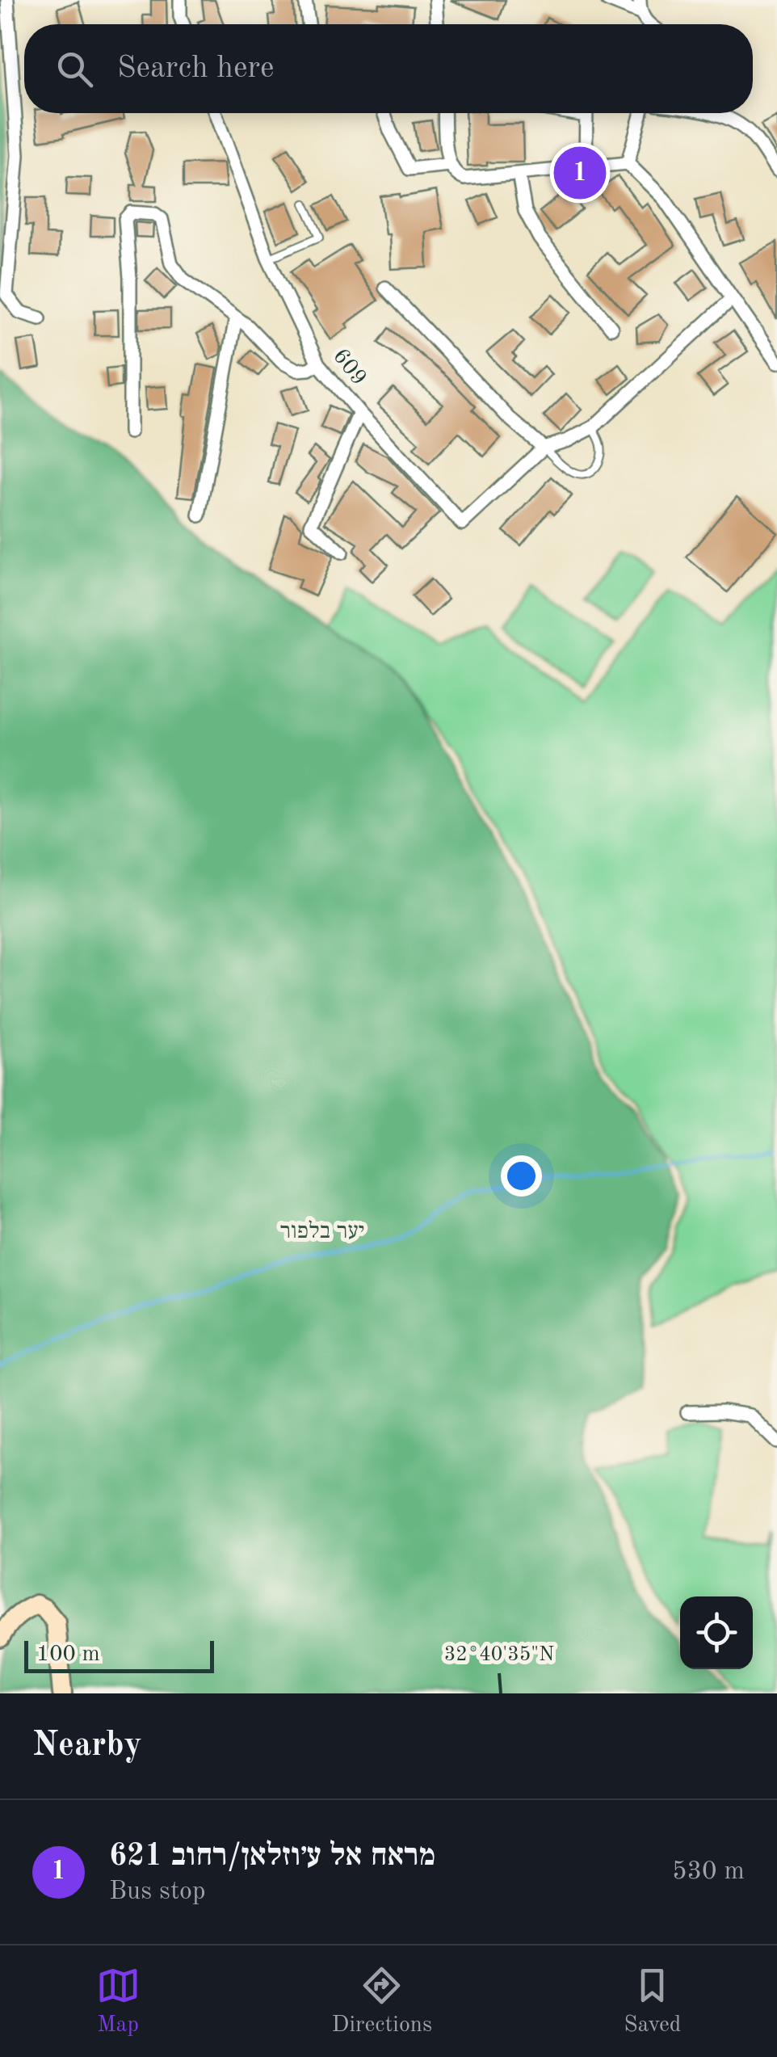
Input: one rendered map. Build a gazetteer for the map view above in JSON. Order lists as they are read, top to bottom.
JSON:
{
  "streets": {
    "street": ["609"]
  },
  "parks": ["יער בלפור"],
  "scale_bar": "100 m",
  "page": {
    "search": "Search here",
    "pins": "1",
    "scale": "100 m",
    "heading": "Nearby",
    "list": [
      {
        "mark": "1",
        "name": "מראח אל ע׳וזלאן/רחוב 621",
        "note": "Bus stop",
        "value": "530 m"
      }
    ],
    "nav": ["Map", "Directions", "Saved"]
  },
  "coordinates": ["32°40'35\"N"]
}
